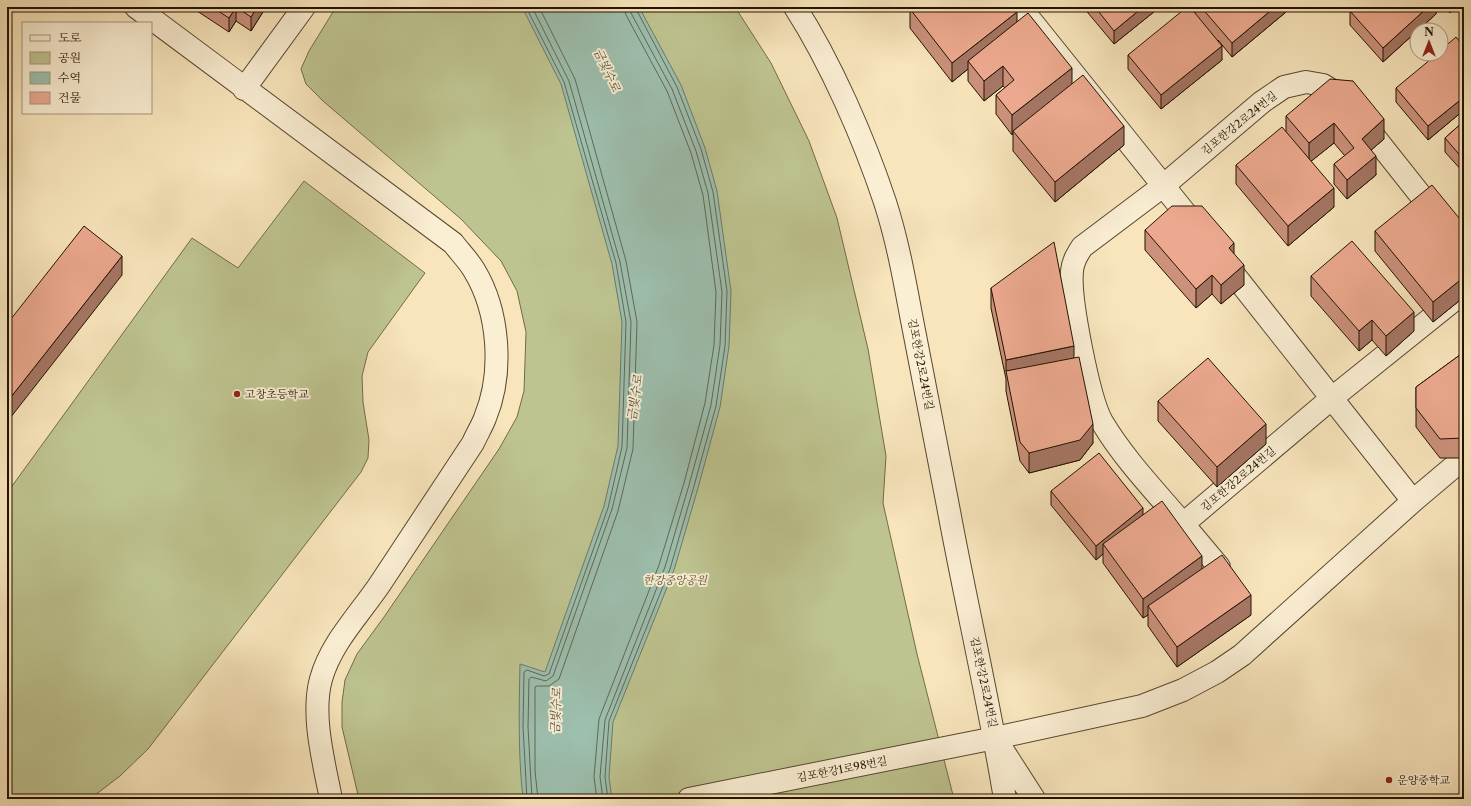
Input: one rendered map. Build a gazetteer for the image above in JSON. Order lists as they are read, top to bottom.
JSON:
{
  "streets": {
    "street": ["김포한강2로24번길", "김포한강1로98번길"]
  },
  "crossings": [
    ["김포한강2로24번길", "김포한강1로98번길"]
  ],
  "water": ["금빛수로"],
  "parks": ["한강중앙공원"],
  "places": ["고창초등학교", "운양중학교"],
  "legend": [
    "도로",
    "공원",
    "수역",
    "건물"
  ],
  "north": "top"
}
